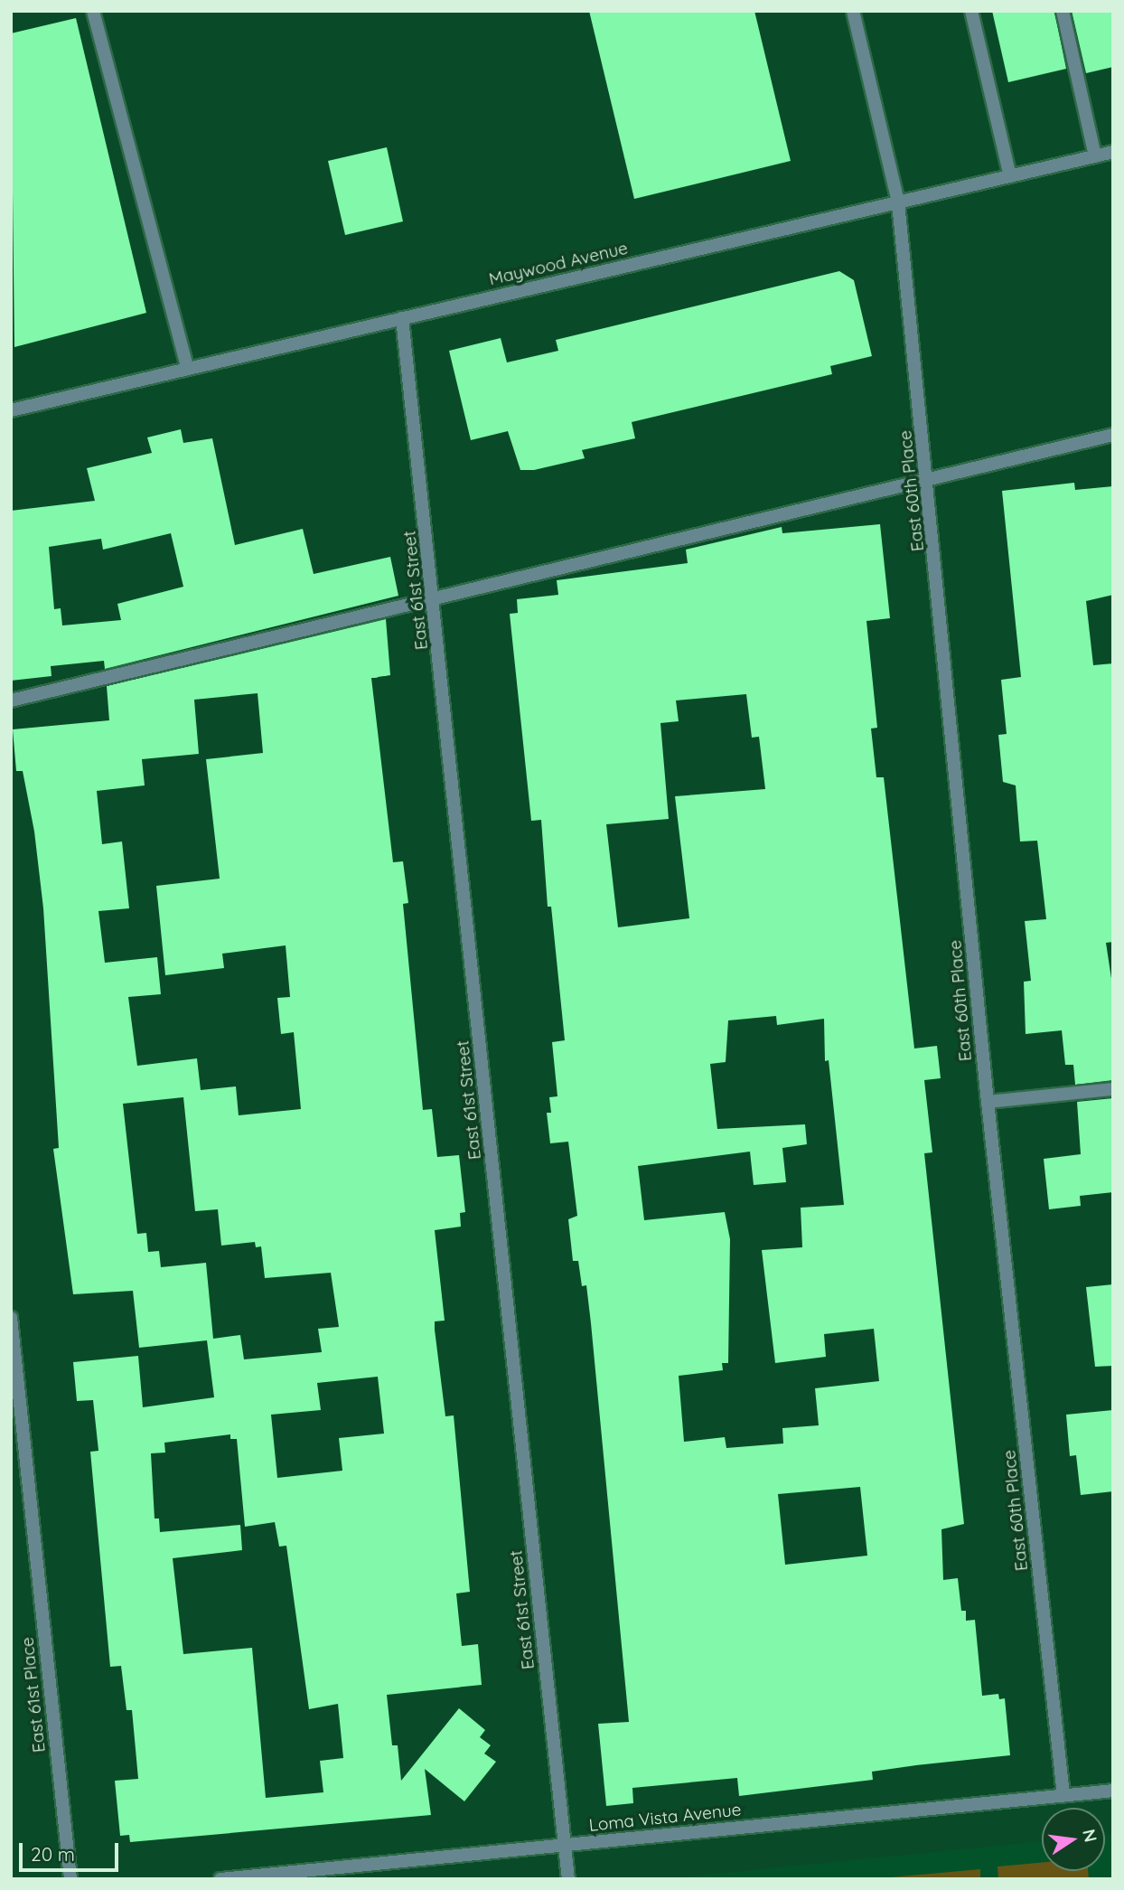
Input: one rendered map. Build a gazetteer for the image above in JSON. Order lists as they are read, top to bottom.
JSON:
{
  "streets": {
    "street": [
      "Maywood Avenue",
      "East 60th Place",
      "East 61st Street",
      "East 61st Place",
      "Loma Vista Avenue"
    ]
  },
  "crossings": [
    ["Maywood Avenue", "East 60th Place"],
    ["Maywood Avenue", "East 61st Street"],
    ["East 60th Place", "Loma Vista Avenue"],
    ["East 61st Street", "Loma Vista Avenue"]
  ],
  "scale_bar": "20 m",
  "north": "right"
}
